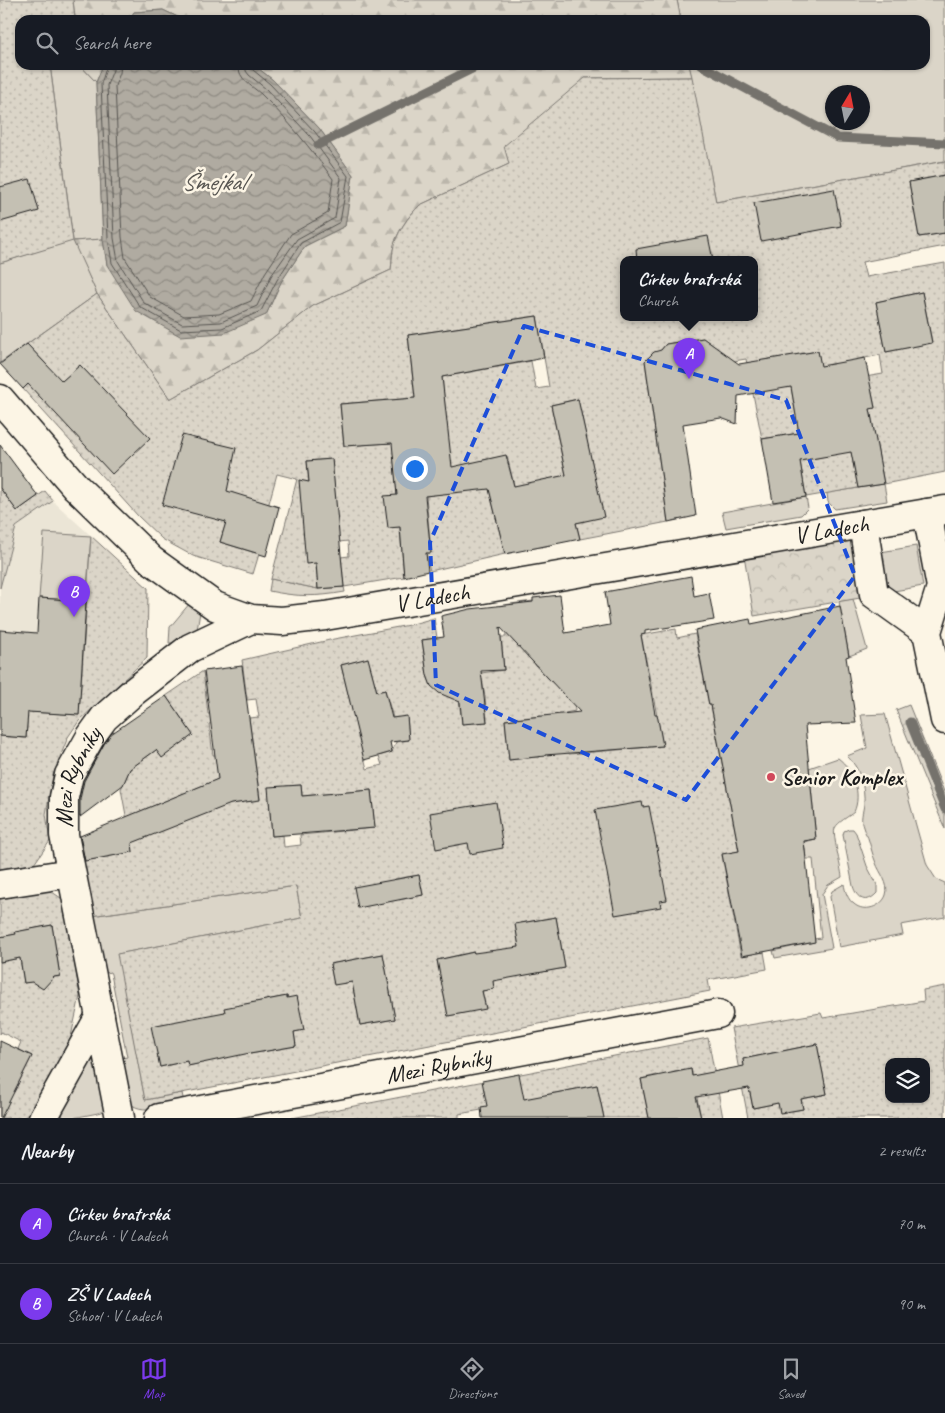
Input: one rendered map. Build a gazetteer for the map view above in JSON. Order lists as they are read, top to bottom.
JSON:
{
  "streets": {
    "street": ["V Ladech", "Mezi Rybníky"]
  },
  "crossings": [
    ["V Ladech", "Mezi Rybníky"]
  ],
  "water": ["Šmejkal"],
  "places": ["Senior Komplex"],
  "north": "top",
  "page": {
    "search": "Search here",
    "popup": ["Církev bratrská", "Church"],
    "pins": ["A", "B"],
    "heading": ["Nearby", "2 results"],
    "list": [
      {
        "mark": "A",
        "name": "Církev bratrská",
        "note": "Church · V Ladech",
        "value": "70 m"
      },
      {
        "mark": "B",
        "name": "ZŠ V Ladech",
        "note": "School · V Ladech",
        "value": "90 m"
      }
    ],
    "nav": ["Map", "Directions", "Saved"]
  }
}
